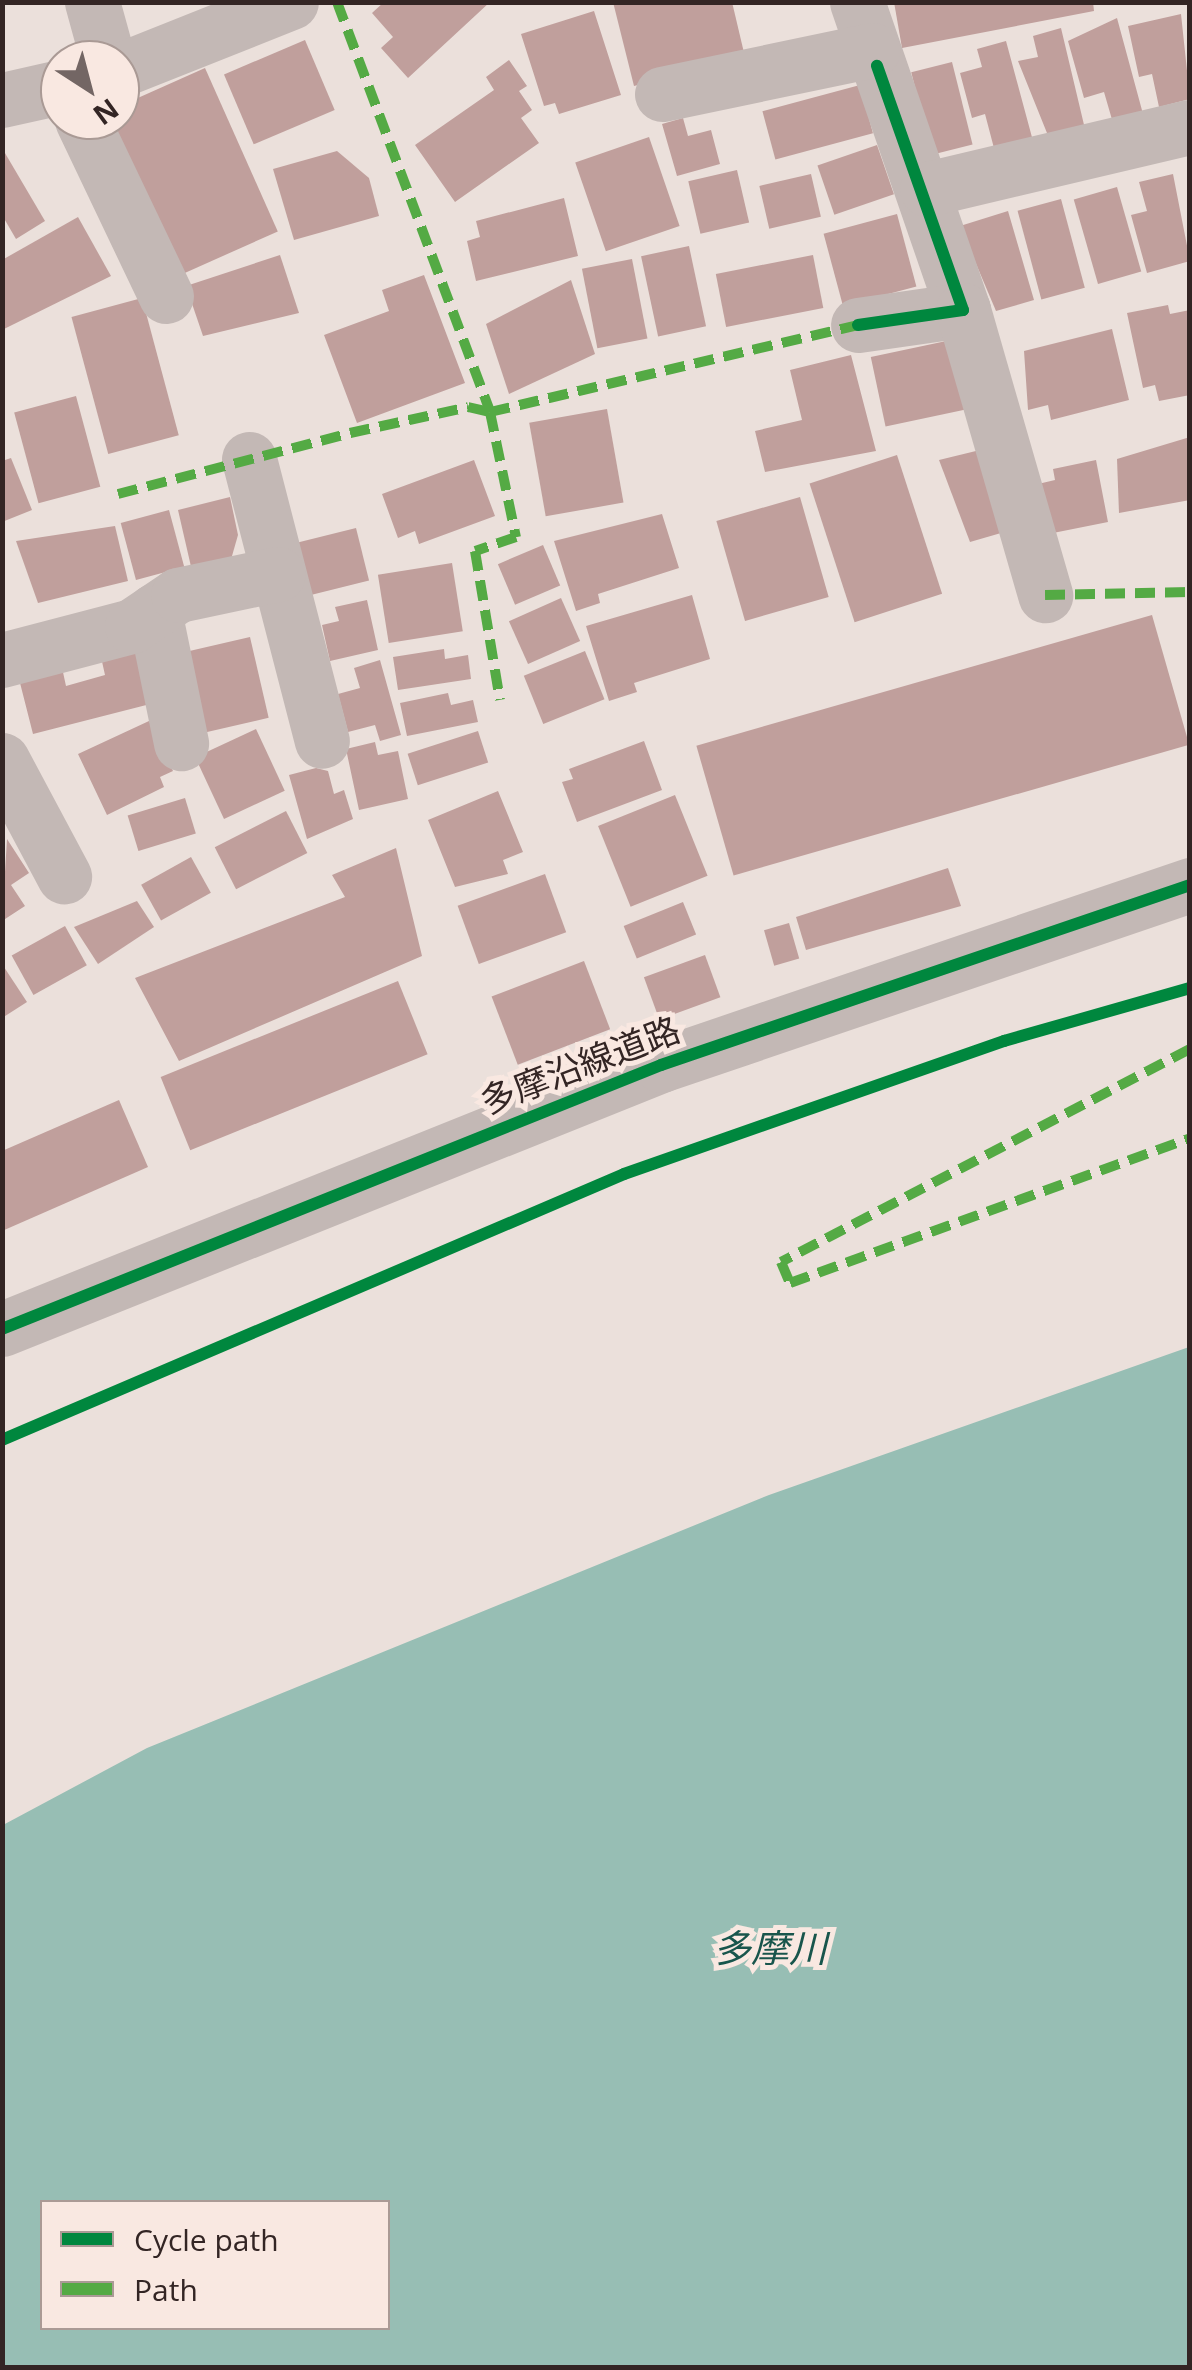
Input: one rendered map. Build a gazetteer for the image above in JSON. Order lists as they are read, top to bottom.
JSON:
{
  "streets": {
    "street": ["多摩沿線道路"]
  },
  "water": ["多摩川"],
  "legend": ["Cycle path", "Path"],
  "north": "bottom right"
}
